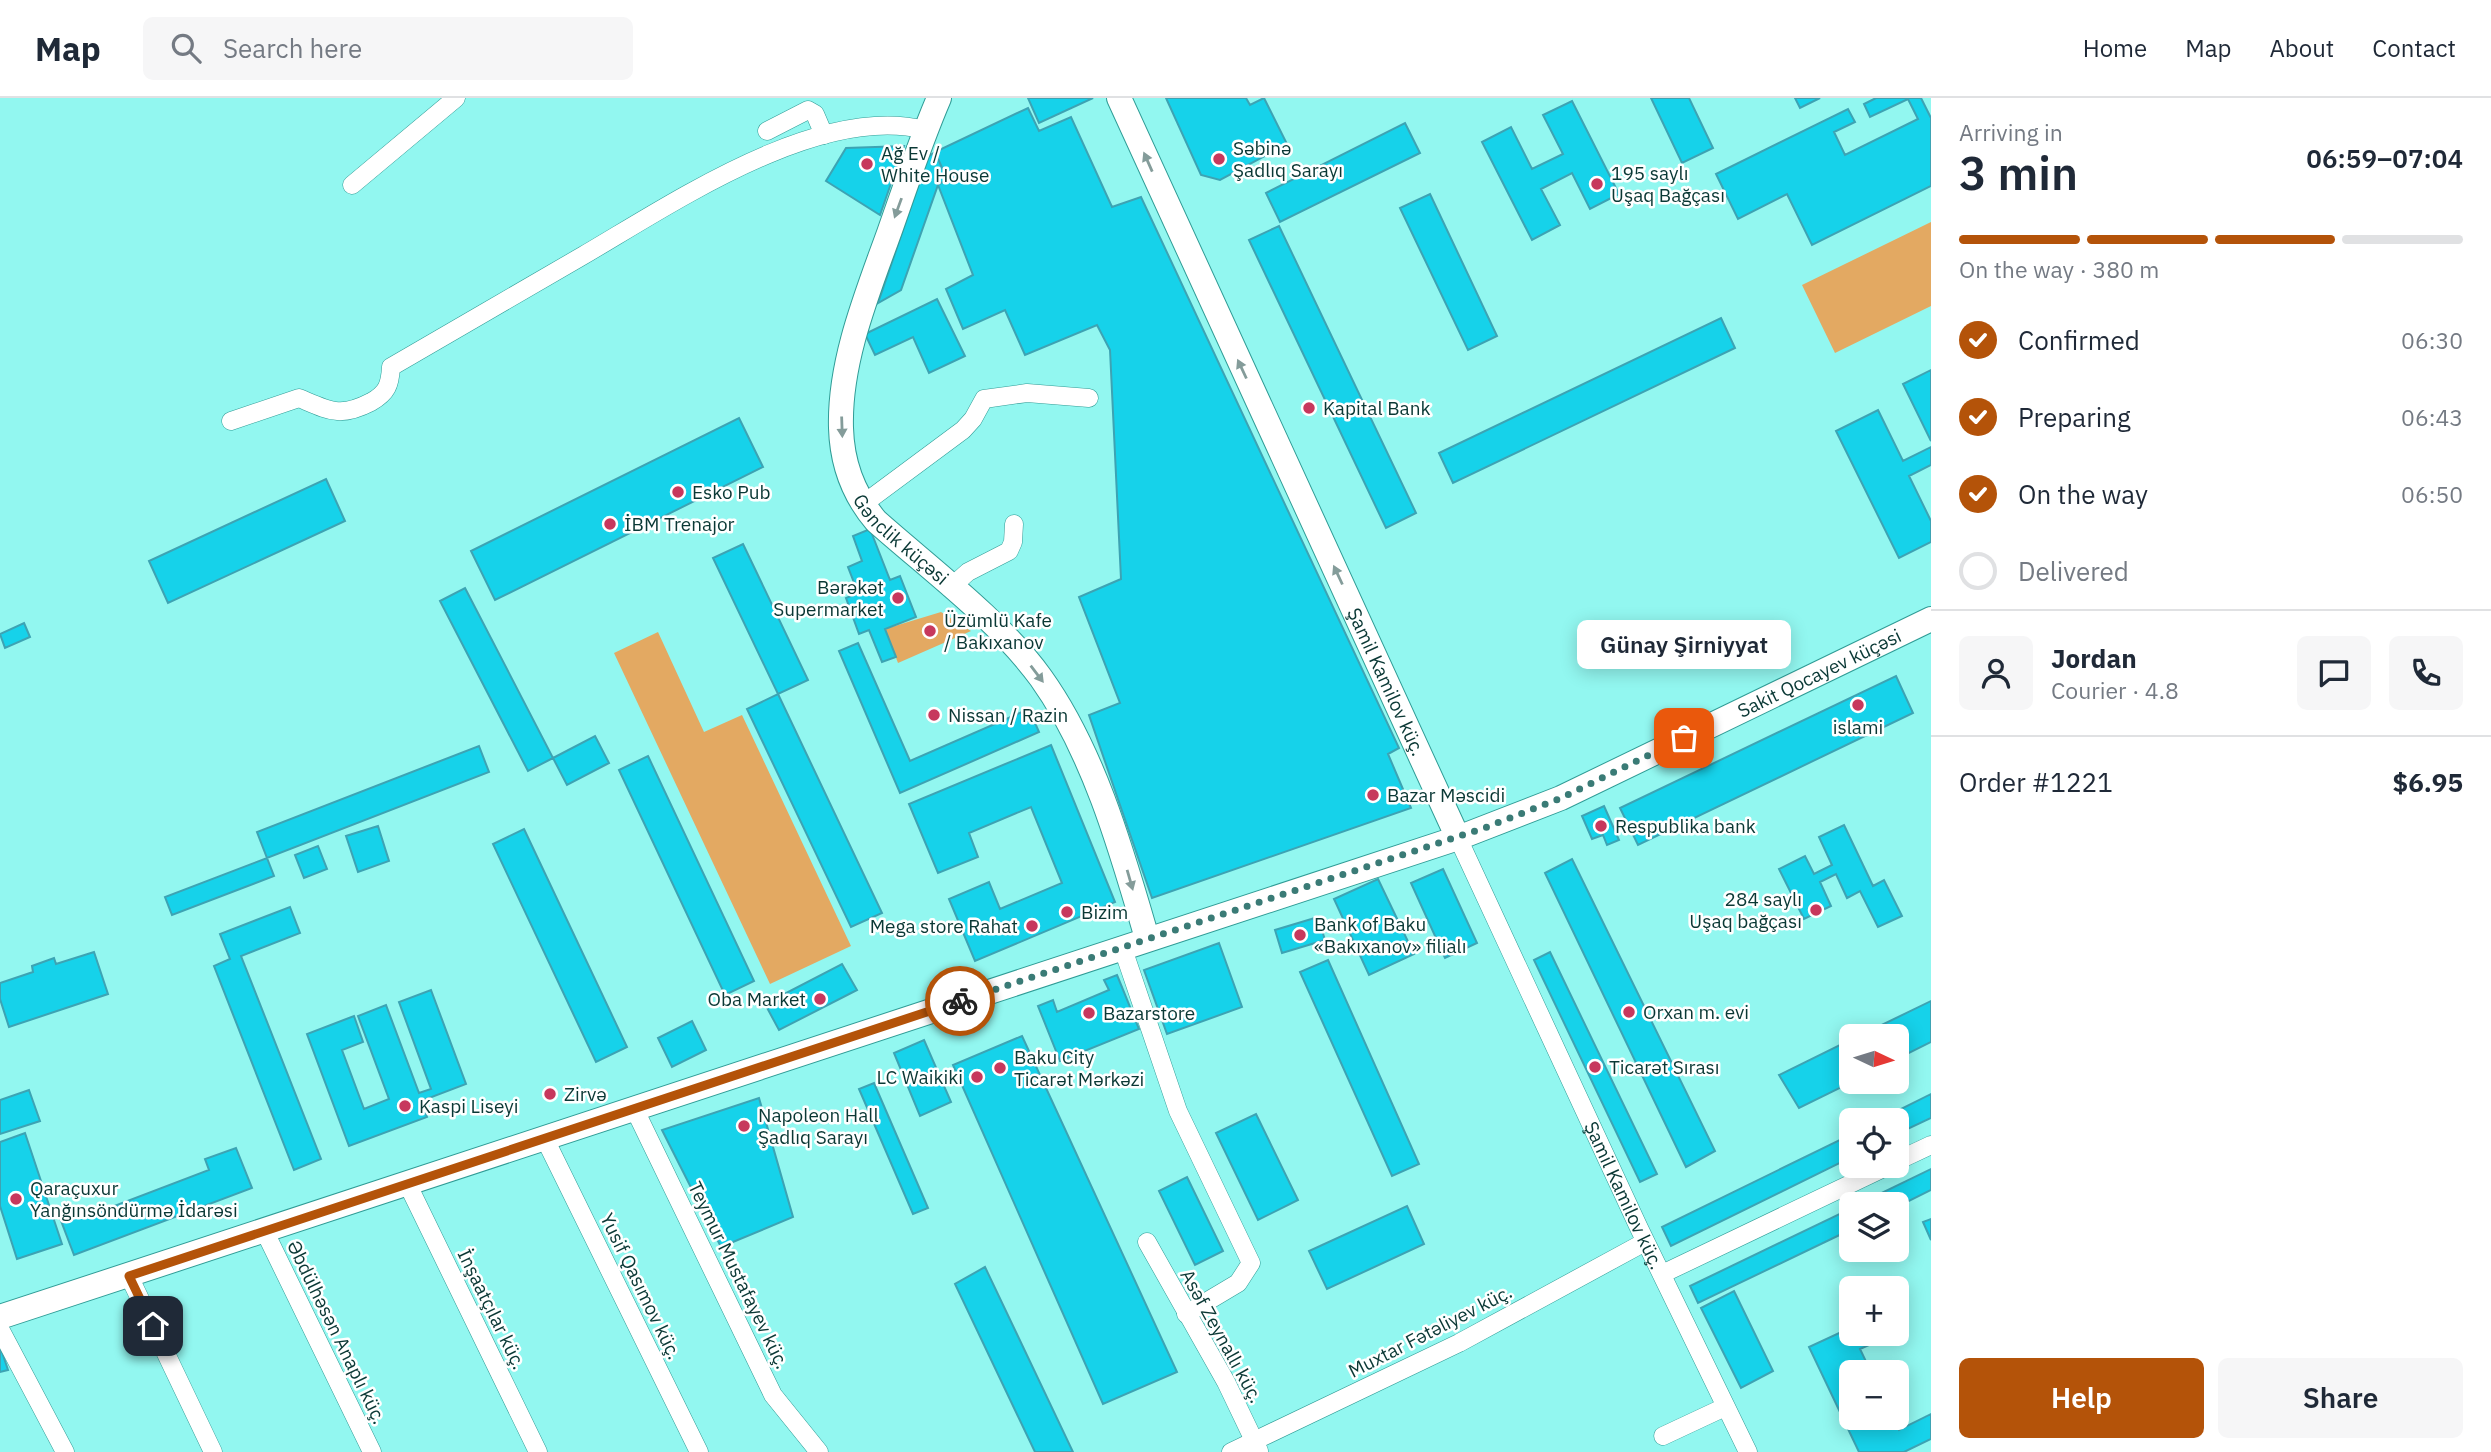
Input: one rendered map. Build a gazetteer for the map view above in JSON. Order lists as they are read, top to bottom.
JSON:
{
  "streets": {
    "street": [
      "Gənclik küçəsi",
      "Sakit Qocayev küçəsi",
      "Şamil Kamilov küç.",
      "Teymur Mustafayev küç.",
      "Yusif Qasımov küç.",
      "İnşaatçılar küç.",
      "Muxtar Fətəliyev küç.",
      "Əbdülhəsən Anaplı küç.",
      "Asəf Zeynallı küç."
    ]
  },
  "crossings": [
    ["Gənclik küçəsi", "Sakit Qocayev küçəsi"],
    ["Sakit Qocayev küçəsi", "Şamil Kamilov küç."],
    ["Sakit Qocayev küçəsi", "Teymur Mustafayev küç."],
    ["Sakit Qocayev küçəsi", "Yusif Qasımov küç."],
    ["Sakit Qocayev küçəsi", "İnşaatçılar küç."],
    ["Sakit Qocayev küçəsi", "Əbdülhəsən Anaplı küç."],
    ["Şamil Kamilov küç.", "Muxtar Fətəliyev küç."],
    ["Muxtar Fətəliyev küç.", "Asəf Zeynallı küç."]
  ],
  "one_way": ["Gənclik küçəsi", "Şamil Kamilov küç."],
  "places": [
    "Səbinə Şadlıq Sarayı",
    "Ağ Ev / White House",
    "195 saylı Uşaq Bağçası",
    "Kapital Bank",
    "Esko Pub",
    "İBM Trenajor",
    "Bərəkət Supermarket",
    "Üzümlü Kafe / Bakıxanov",
    "islami",
    "Nissan / Razin",
    "Günay Şirniyyat",
    "Bazar Məscidi",
    "Respublika bank",
    "284 saylı Uşaq bağçası",
    "Bizim",
    "Mega store Rahat",
    "Bank of Baku «Bakıxanov» filialı",
    "Oba Market",
    "Orxan m. evi",
    "Bazarstore",
    "Ticarət Sırası",
    "Baku City Ticarət Mərkəzi",
    "LC Waikiki",
    "Zirvə",
    "Kaspi Liseyi",
    "Napoleon Hall Şadlıq Sarayı",
    "Qaraçuxur Yanğınsöndürmə İdarəsi"
  ],
  "north": "right",
  "page": {
    "header": "Map",
    "search": "Search here",
    "nav": [
      "Home",
      "Map",
      "About",
      "Contact"
    ],
    "heading": ["3 min", "Arriving in", "06:59–07:04"],
    "panel": [
      "Jordan",
      "Courier · 4.8",
      "Order #1221",
      "$6.95"
    ],
    "bar": "On the way · 380 m",
    "list": [
      ["Confirmed", "06:30"],
      ["Preparing", "06:43"],
      ["On the way", "06:50"],
      "Delivered"
    ],
    "bubble": "Günay Şirniyyat",
    "map_buttons": ["+", "−"],
    "buttons": ["Help", "Share"]
  }
}
